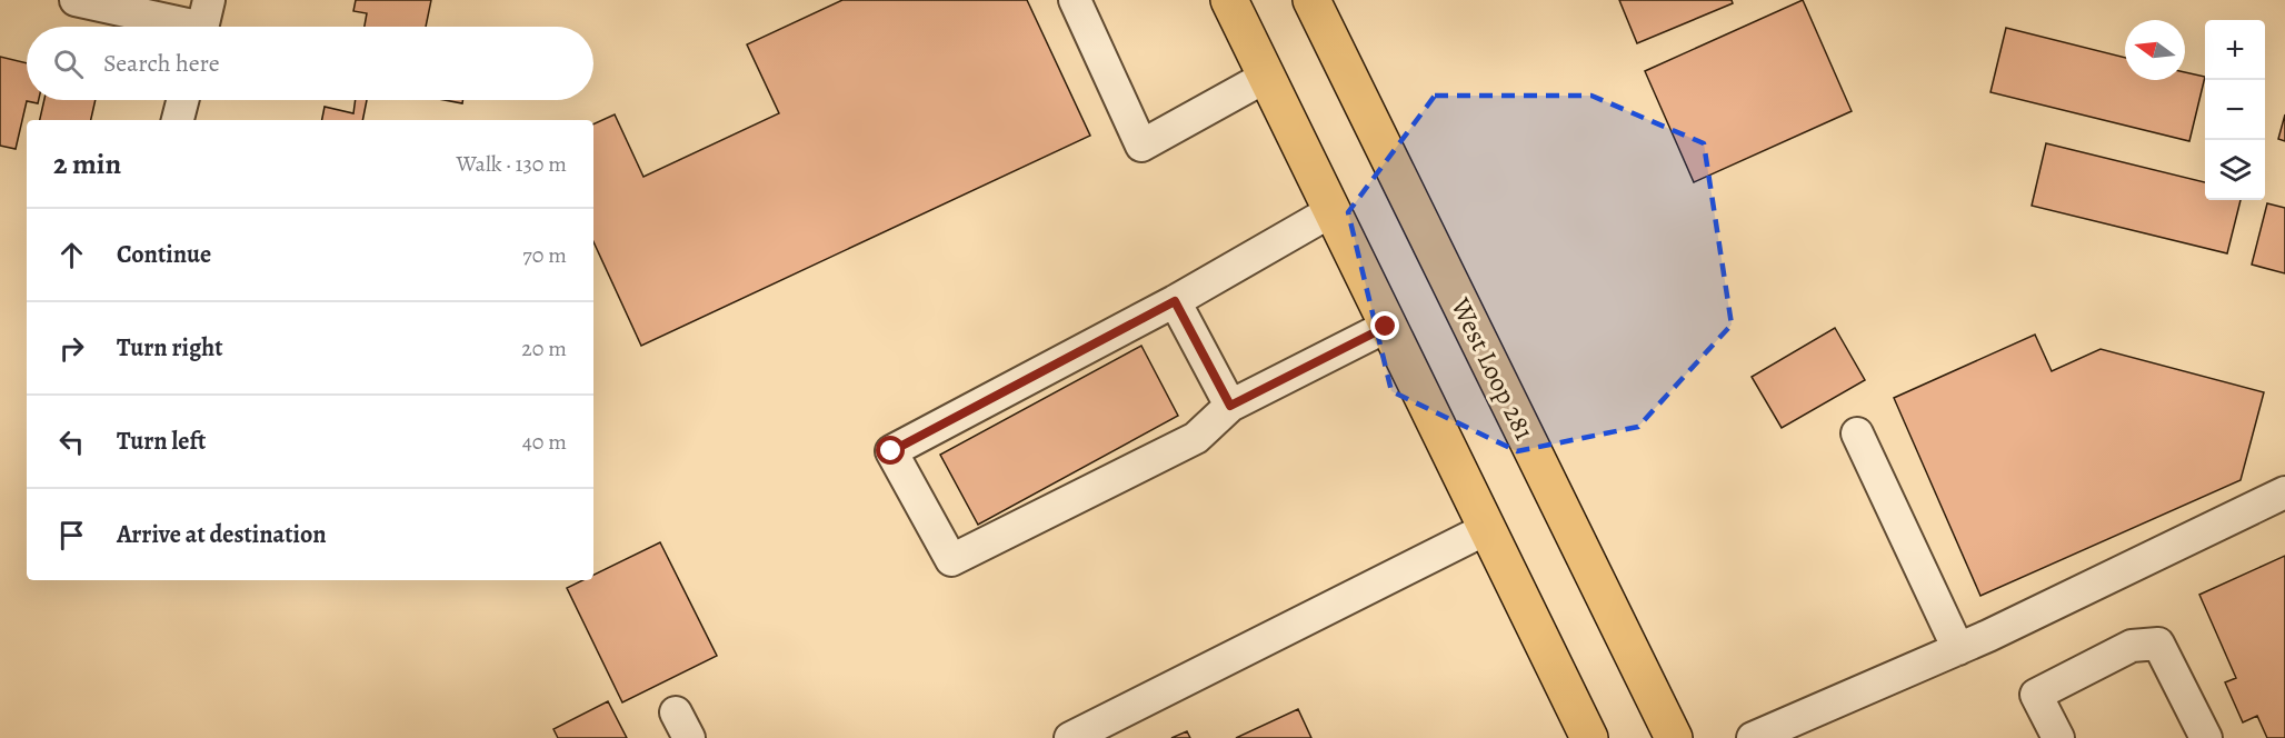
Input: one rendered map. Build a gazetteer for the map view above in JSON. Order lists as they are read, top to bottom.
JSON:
{
  "streets": {
    "highway": ["West Loop 281"]
  },
  "north": "left",
  "page": {
    "map_buttons": ["+", "−"],
    "search": "Search here",
    "heading": ["2 min", "Walk · 130 m"],
    "list": [
      ["Continue", "70 m"],
      ["Turn right", "20 m"],
      ["Turn left", "40 m"],
      "Arrive at destination"
    ]
  }
}
